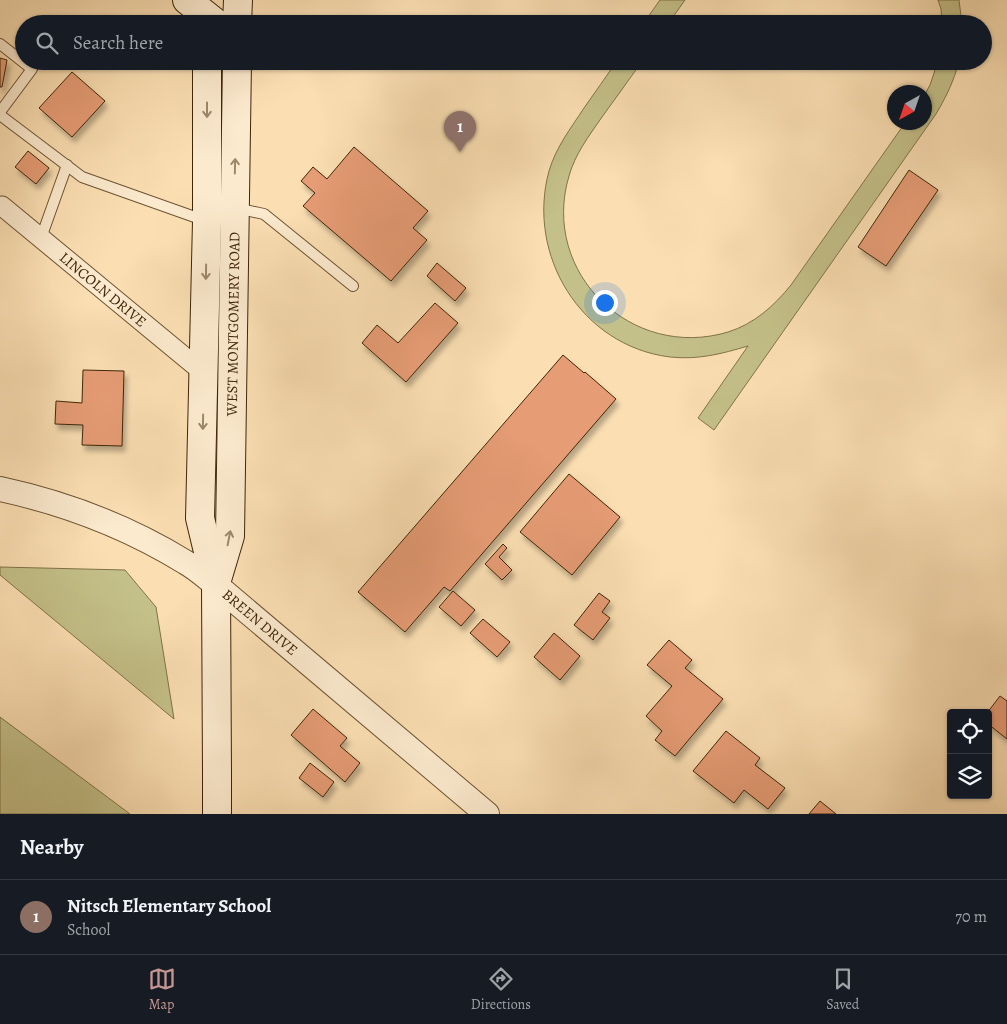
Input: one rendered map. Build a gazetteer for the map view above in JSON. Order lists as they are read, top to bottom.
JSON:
{
  "streets": {
    "main road": ["WEST MONTGOMERY ROAD"],
    "street": ["LINCOLN DRIVE", "BREEN DRIVE"]
  },
  "crossings": [
    ["LINCOLN DRIVE", "WEST MONTGOMERY ROAD"],
    ["WEST MONTGOMERY ROAD", "BREEN DRIVE"]
  ],
  "north": "bottom left",
  "page": {
    "search": "Search here",
    "pins": "1",
    "heading": "Nearby",
    "list": [
      {
        "mark": "1",
        "name": "Nitsch Elementary School",
        "note": "School",
        "value": "70 m"
      }
    ],
    "nav": ["Map", "Directions", "Saved"]
  }
}
